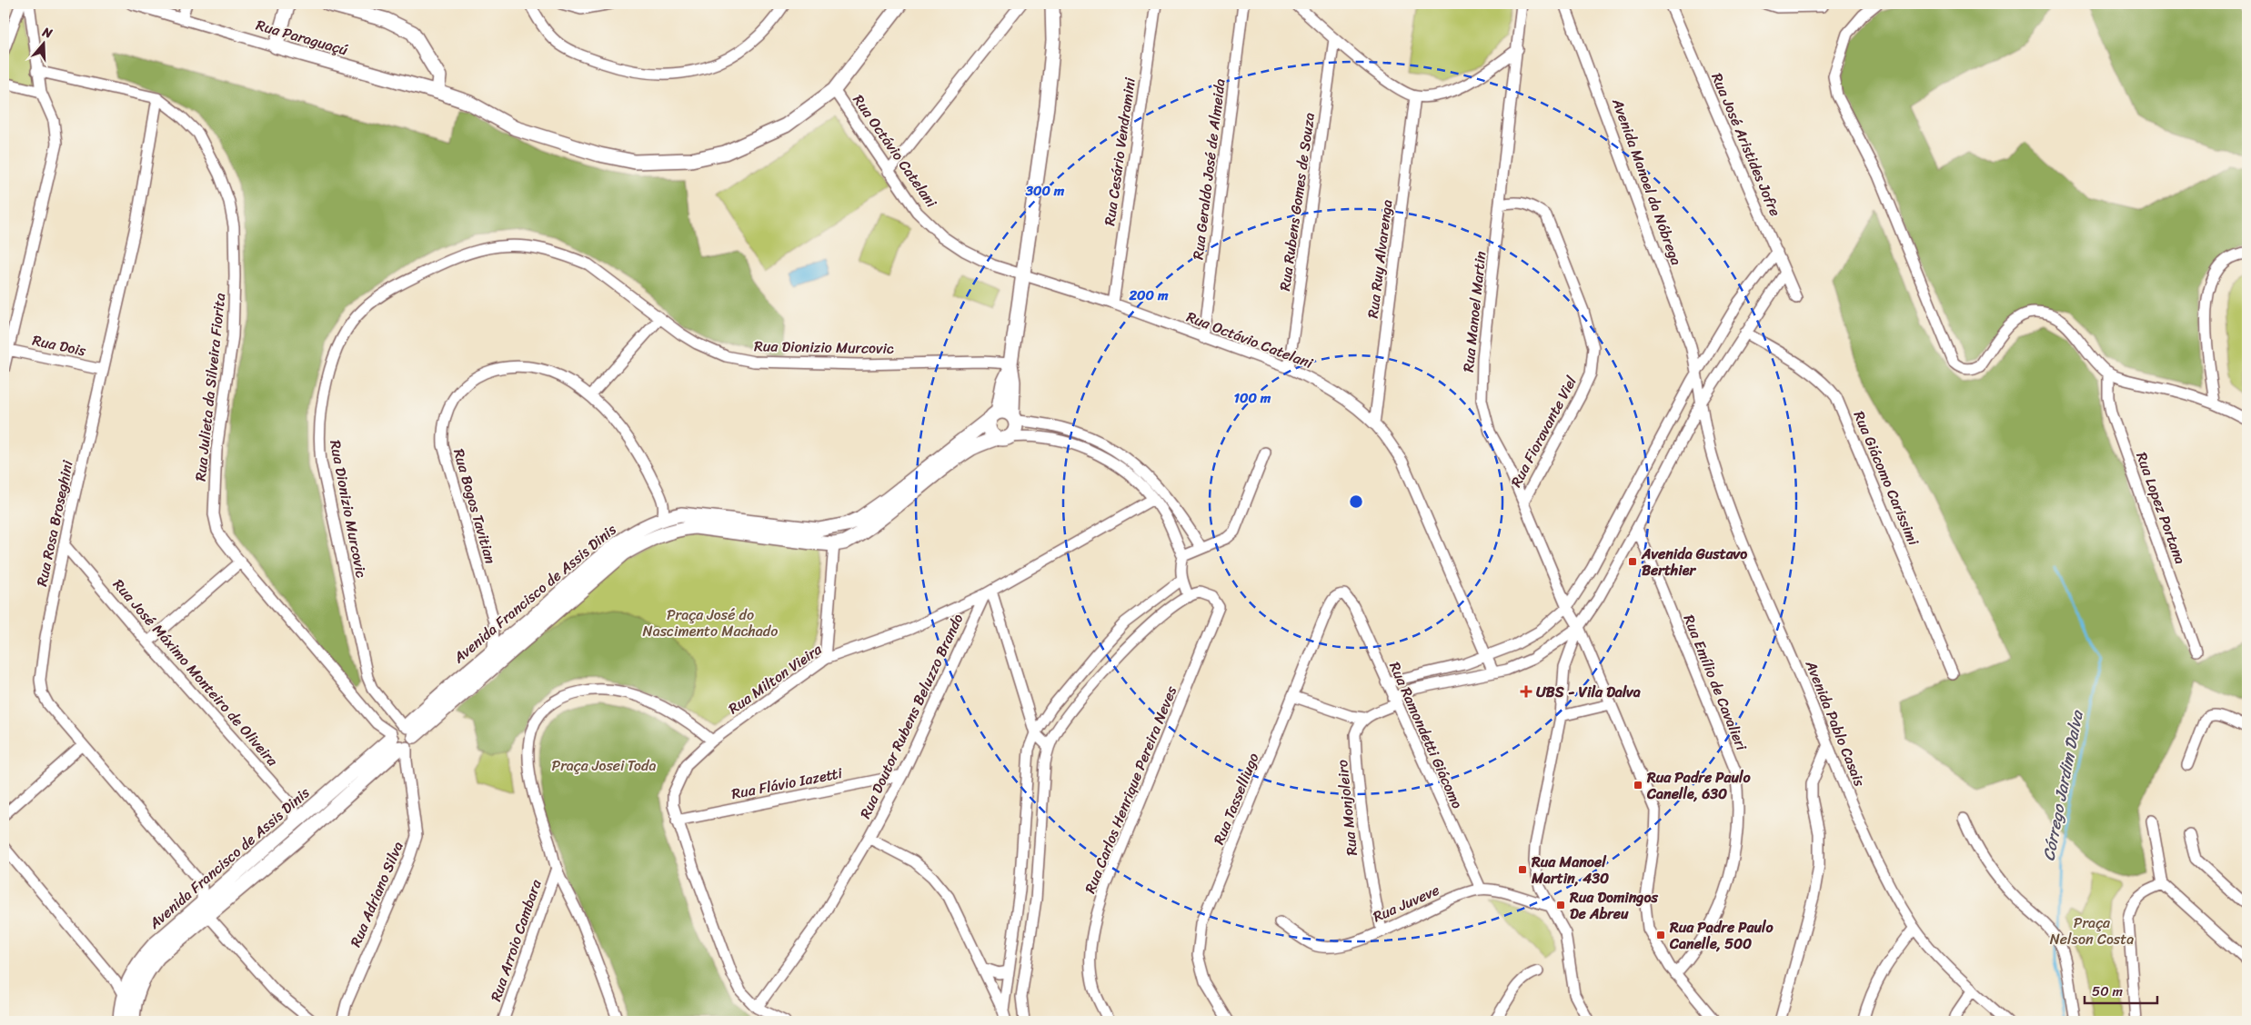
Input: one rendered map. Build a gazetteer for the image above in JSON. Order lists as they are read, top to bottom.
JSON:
{
  "streets": {
    "main road": ["Rua Paraguaçú", "Avenida Francisco de Assis Dinis"],
    "street": [
      "Rua José Aristides Jofre",
      "Rua Octávio Catelani",
      "Rua Cesário Vendramini",
      "Rua Geraldo José de Almeida",
      "Avenida Manoel da Nóbrega",
      "Rua Rubens Gomes de Souza",
      "Rua Ruy Alvarenga",
      "Rua Manoel Martin",
      "Rua Dois",
      "Rua Dionizio Murcovic",
      "Rua Julieta da Silveira Fiorita",
      "Rua Fioravante Viel",
      "Rua Giácomo Carissimi",
      "Rua Bogos Tavitian",
      "Rua Lopez Portana",
      "Rua Rosa Broseghini",
      "Rua José Máximo Monteiro de Oliveira",
      "Rua Milton Vieira",
      "Rua Emílio de Cavalieri",
      "Rua Doutor Rubens Beluzzo Brando",
      "Avenida Pablo Casais",
      "Rua Ramondetti Giácomo",
      "Rua Flávio Iazetti",
      "Rua Carlos Henrique Pereira Neves",
      "Rua Tasselliugo",
      "Rua Monjoleiro",
      "Rua Adriano Silva",
      "Rua Juveve",
      "Rua Arroio Cambara"
    ]
  },
  "crossings": [
    ["Rua Octávio Catelani", "Rua Cesário Vendramini"],
    ["Rua Octávio Catelani", "Rua Geraldo José de Almeida"],
    ["Rua Octávio Catelani", "Rua Rubens Gomes de Souza"],
    ["Rua Octávio Catelani", "Rua Ruy Alvarenga"],
    ["Avenida Manoel da Nóbrega", "Avenida Pablo Casais"],
    ["Rua Manoel Martin", "Rua Fioravante Viel"],
    ["Rua Manoel Martin", "Rua Emílio de Cavalieri"],
    ["Rua Dois", "Rua Rosa Broseghini"],
    ["Rua Dionizio Murcovic", "Rua Julieta da Silveira Fiorita"],
    ["Rua Dionizio Murcovic", "Avenida Francisco de Assis Dinis"],
    ["Rua Dionizio Murcovic", "Rua Adriano Silva"],
    ["Rua Julieta da Silveira Fiorita", "Rua Rosa Broseghini"],
    ["Rua Julieta da Silveira Fiorita", "Avenida Francisco de Assis Dinis"],
    ["Rua Julieta da Silveira Fiorita", "Rua Adriano Silva"],
    ["Rua Bogos Tavitian", "Avenida Francisco de Assis Dinis"],
    ["Rua Rosa Broseghini", "Avenida Francisco de Assis Dinis"],
    ["Rua Rosa Broseghini", "Rua José Máximo Monteiro de Oliveira"],
    ["Avenida Francisco de Assis Dinis", "Rua José Máximo Monteiro de Oliveira"],
    ["Avenida Francisco de Assis Dinis", "Rua Milton Vieira"],
    ["Avenida Francisco de Assis Dinis", "Rua Adriano Silva"],
    ["Rua Milton Vieira", "Rua Doutor Rubens Beluzzo Brando"],
    ["Rua Milton Vieira", "Rua Flávio Iazetti"],
    ["Rua Doutor Rubens Beluzzo Brando", "Rua Flávio Iazetti"],
    ["Rua Ramondetti Giácomo", "Rua Tasselliugo"],
    ["Rua Ramondetti Giácomo", "Rua Juveve"],
    ["Rua Monjoleiro", "Rua Juveve"]
  ],
  "water": ["Córrego Jardim Dalva"],
  "parks": ["Praça José do Nascimento Machado", "Praça Josei Toda", "Praça Nelson Costa"],
  "places": {
    "transit": [
      "Avenida Gustavo Berthier",
      "Rua Padre Paulo Canelle, 630",
      "Rua Manoel Martin, 430",
      "Rua Domingos De Abreu",
      "Rua Padre Paulo Canelle, 500"
    ],
    "health": ["UBS - Vila Dalva"]
  },
  "scale_bar": "50 m",
  "north": "top",
  "rings": ["300 m", "200 m", "100 m"]
}
